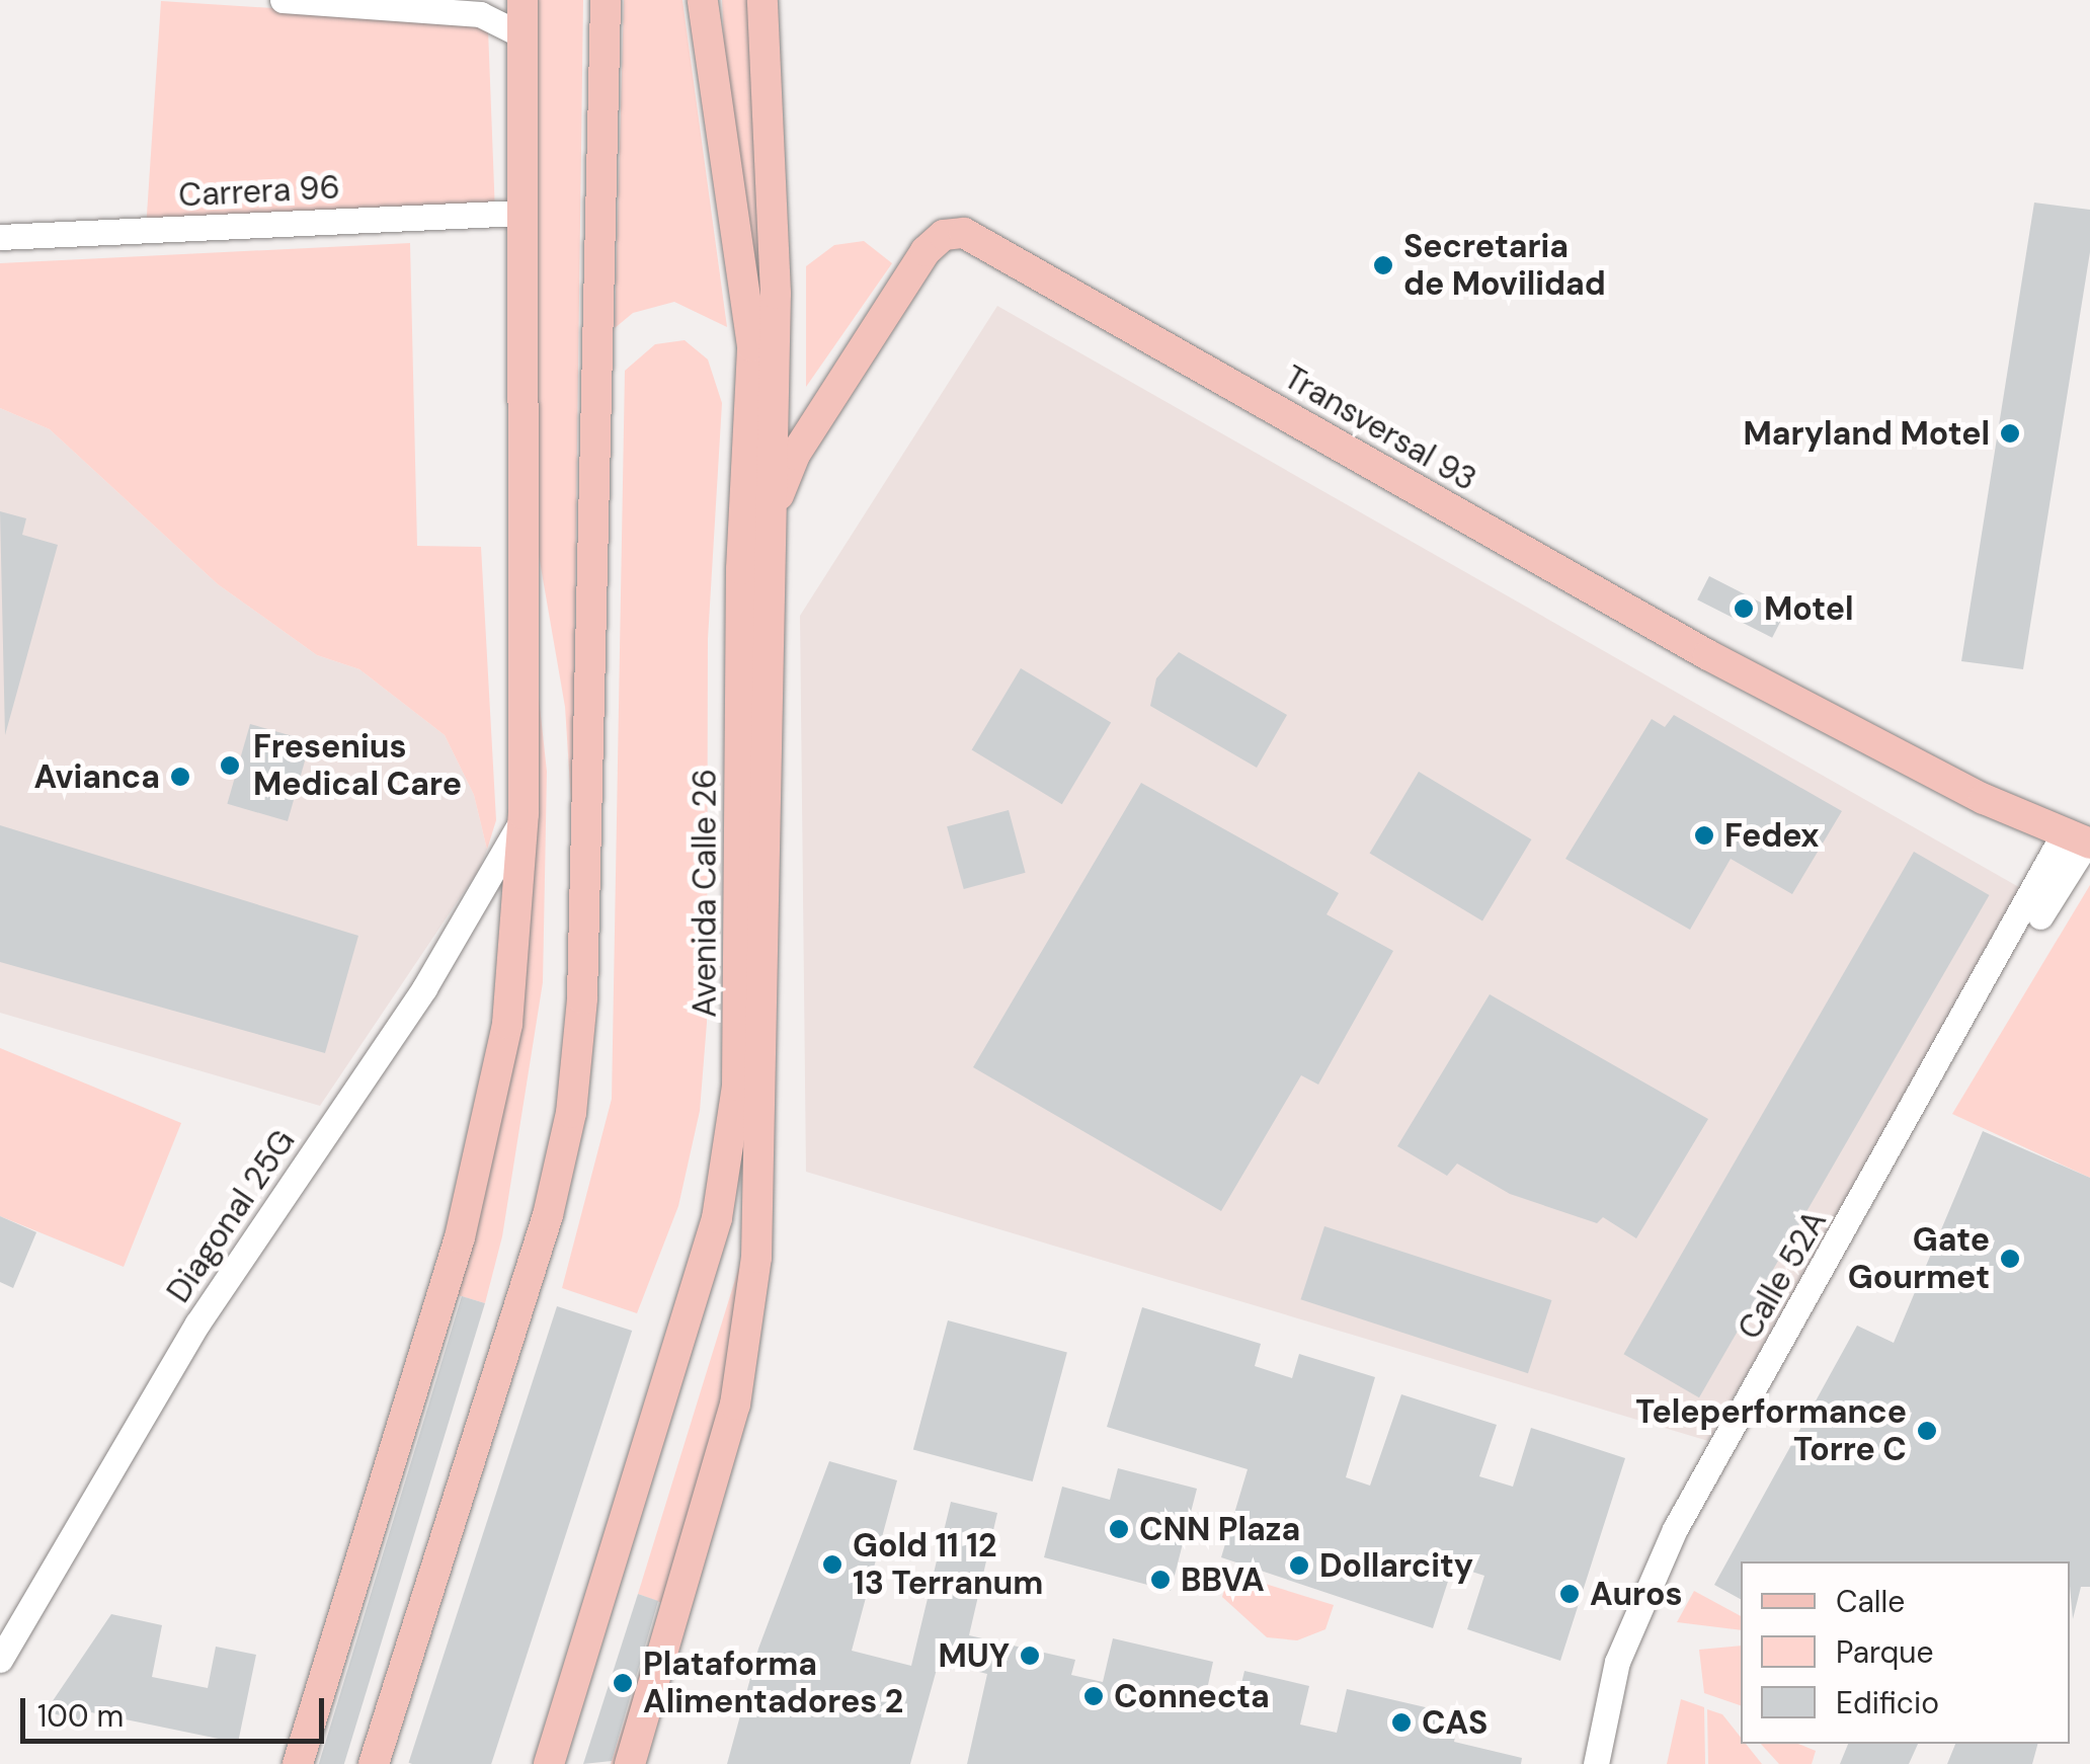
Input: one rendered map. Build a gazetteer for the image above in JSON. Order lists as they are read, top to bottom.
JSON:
{
  "streets": {
    "main road": ["Transversal 93", "Avenida Calle 26"],
    "street": ["Carrera 96", "Diagonal 25G", "Calle 52A"]
  },
  "crossings": [
    ["Transversal 93", "Avenida Calle 26"],
    ["Transversal 93", "Calle 52A"]
  ],
  "places": [
    "Secretaria de Movilidad",
    "Maryland Motel",
    "Motel",
    "Fresenius Medical Care",
    "Avianca",
    "Fedex",
    "Gate Gourmet",
    "Teleperformance Torre C",
    "CNN Plaza",
    "Gold 11 12 13 Terranum",
    "Dollarcity",
    "BBVA",
    "Auros",
    "MUY",
    "Plataforma Alimentadores 2",
    "Connecta",
    "CAS"
  ],
  "legend": ["Calle", "Parque", "Edificio"],
  "scale_bar": "100 m"
}
